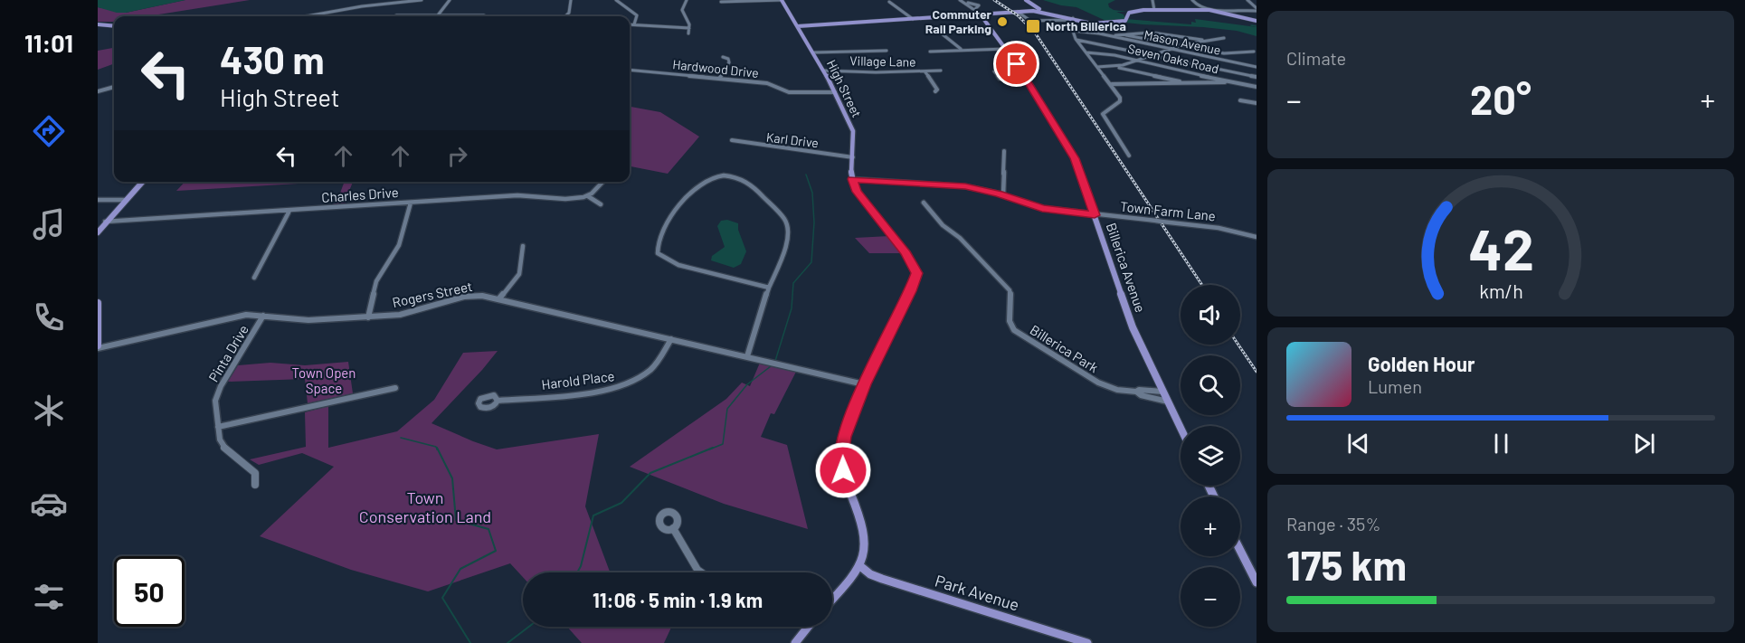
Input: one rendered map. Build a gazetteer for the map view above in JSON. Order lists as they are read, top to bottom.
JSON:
{
  "streets": {
    "main road": ["High Street", "Billerica Avenue", "Park Avenue"],
    "street": [
      "Mason Avenue",
      "Seven Oaks Road",
      "Village Lane",
      "Hardwood Drive",
      "Karl Drive",
      "Charles Drive",
      "Town Farm Lane",
      "Rogers Street",
      "Billerica Park",
      "Pinta Drive",
      "Harold Place"
    ]
  },
  "crossings": [
    ["Village Lane", "High Street"],
    ["Hardwood Drive", "High Street"],
    ["High Street", "Karl Drive"],
    ["High Street", "Town Farm Lane"],
    ["Town Farm Lane", "Billerica Avenue"],
    ["Billerica Avenue", "Billerica Park"],
    ["Rogers Street", "Pinta Drive"],
    ["Rogers Street", "Harold Place"]
  ],
  "parks": ["Town Open Space", "Town Conservation Land"],
  "places": {
    "other": ["Commuter Rail Parking"],
    "transit": ["North Billerica"]
  },
  "page": {
    "tabs": "11:01",
    "tile": [
      "Climate",
      ["Range · 35%", "175 km"]
    ],
    "turn": ["430 m", "High Street"],
    "heat": ["−", "20°", "+"],
    "map_buttons": ["+", "−"],
    "song": ["Golden Hour", "Lumen"],
    "limit": "50",
    "trip": "11:06 · 5 min · 1.9 km",
    "gauge": ["42", "km/h"]
  }
}
